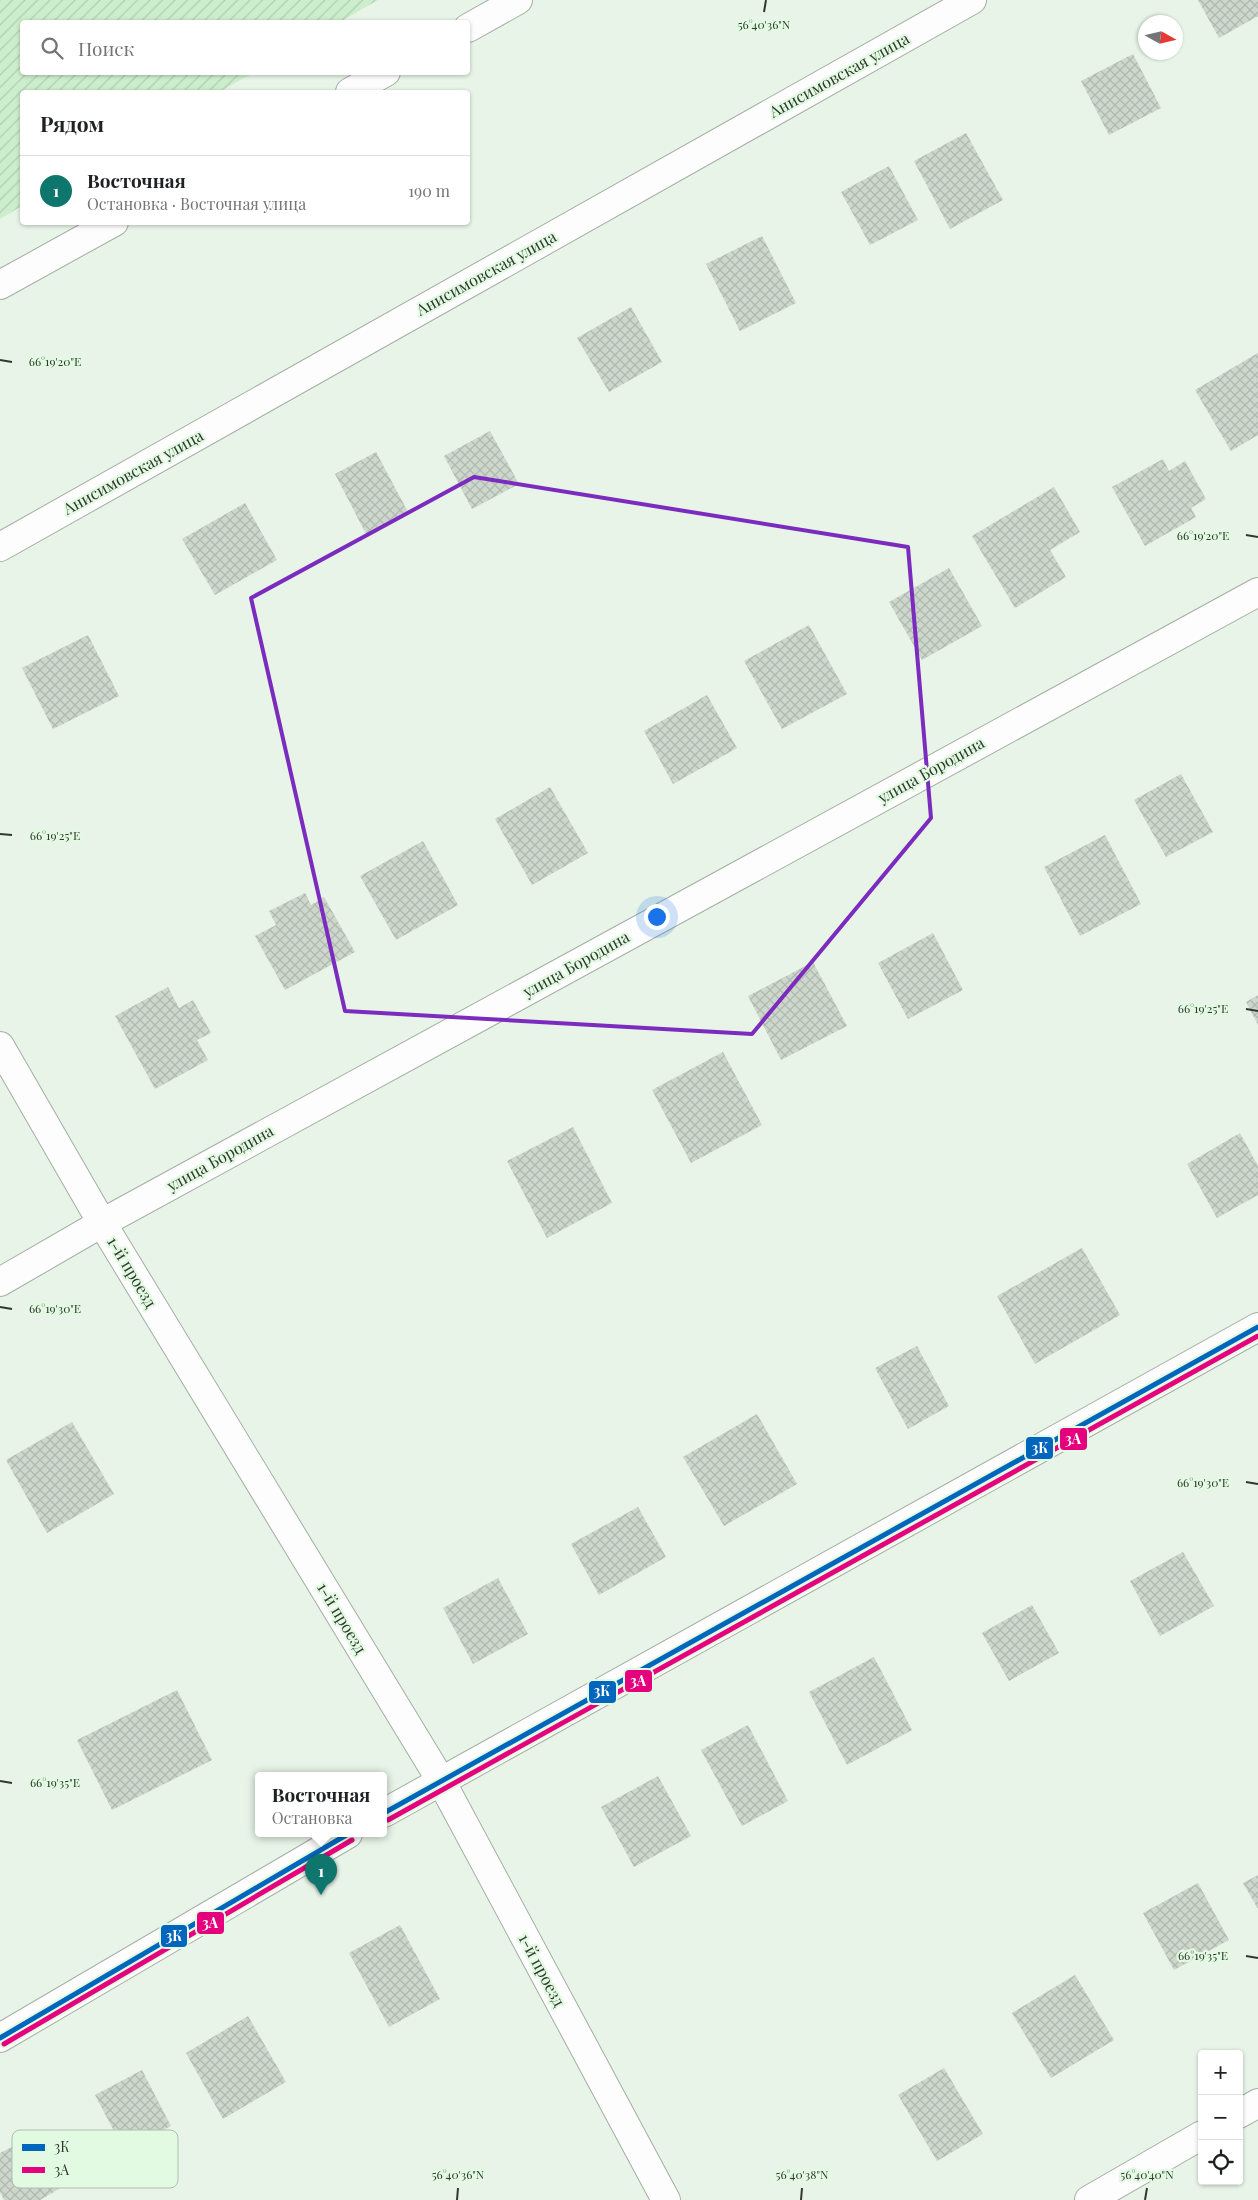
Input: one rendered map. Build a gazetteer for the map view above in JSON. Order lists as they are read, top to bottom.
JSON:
{
  "streets": {
    "street": ["Анисимовская улица", "улица Бородина", "1-й проезд"]
  },
  "crossings": [
    ["улица Бородина", "1-й проезд"]
  ],
  "lines": ["transit line 3К", "transit line 3А"],
  "legend": ["3К", "3А"],
  "north": "right",
  "page": {
    "search": "Поиск",
    "heading": "Рядом",
    "list": [
      {
        "mark": "1",
        "name": "Восточная",
        "note": "Остановка · Восточная улица",
        "value": "190 m"
      }
    ],
    "popup": ["Восточная", "Остановка"],
    "pins": "1",
    "map_buttons": ["+", "−"]
  },
  "coordinates": [
    "56°40'36\"N",
    "66°19'20\"E",
    "66°19'25\"E",
    "66°19'30\"E",
    "66°19'35\"E",
    "56°40'38\"N",
    "56°40'40\"N"
  ]
}
